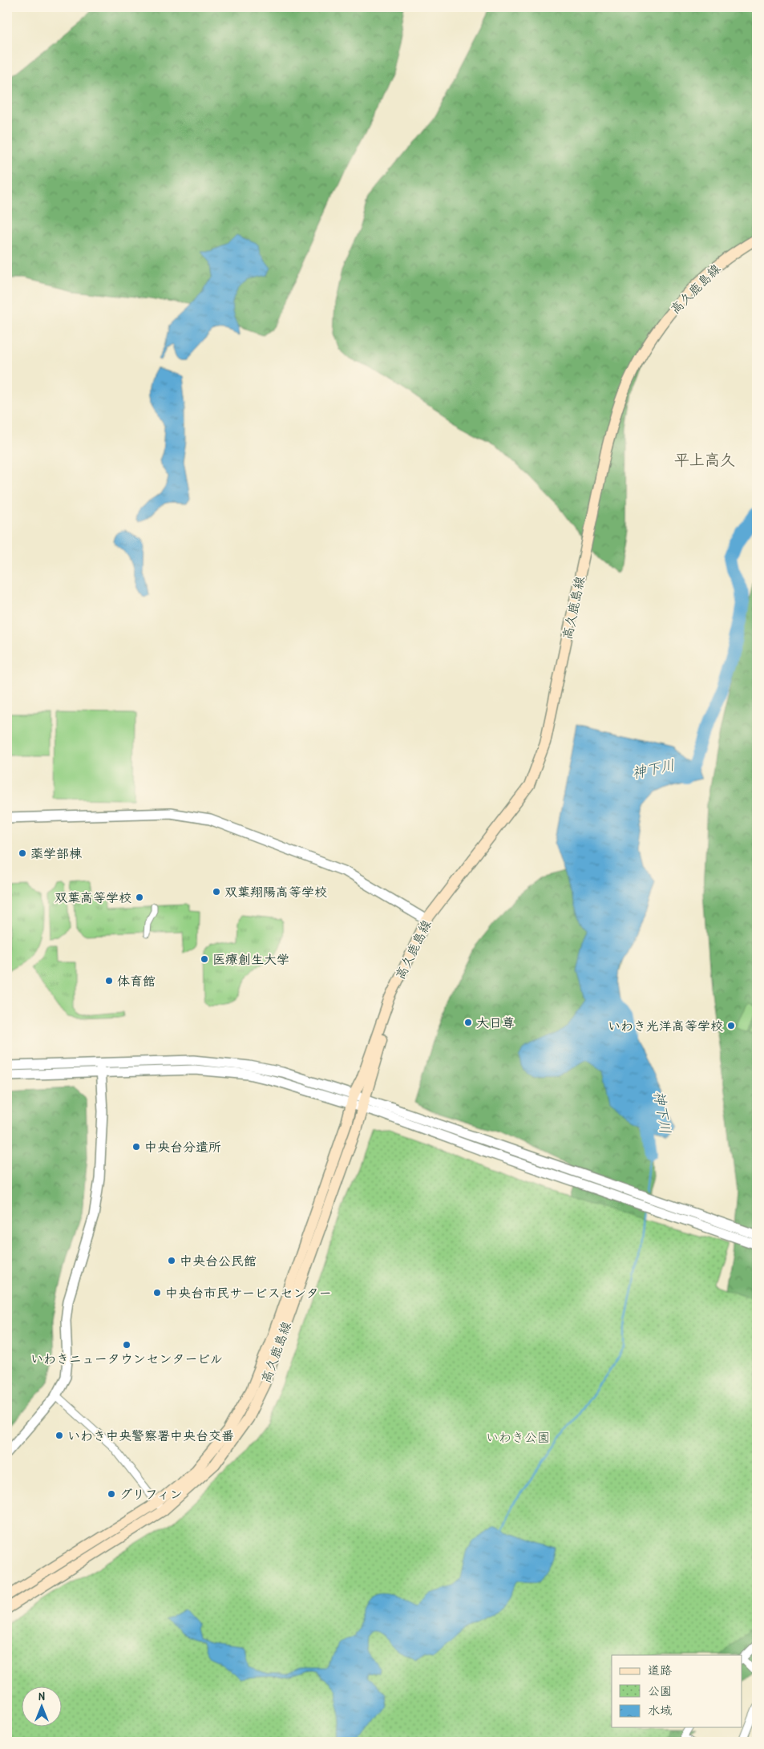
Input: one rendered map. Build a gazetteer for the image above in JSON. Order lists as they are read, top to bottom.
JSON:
{
  "streets": {
    "main road": ["高久鹿島線"]
  },
  "districts": ["平上高久"],
  "water": ["神下川"],
  "parks": ["いわき公園"],
  "places": [
    "薬学部棟",
    "双葉翔陽高等学校",
    "双葉高等学校",
    "医療創生大学",
    "体育館",
    "大日尊",
    "いわき光洋高等学校",
    "中央台分遣所",
    "中央台公民館",
    "中央台市民サービスセンター",
    "いわきニュータウンセンタービル",
    "いわき中央警察署中央台交番",
    "グリフィン"
  ],
  "legend": ["道路", "公園", "水域"],
  "north": "top"
}
